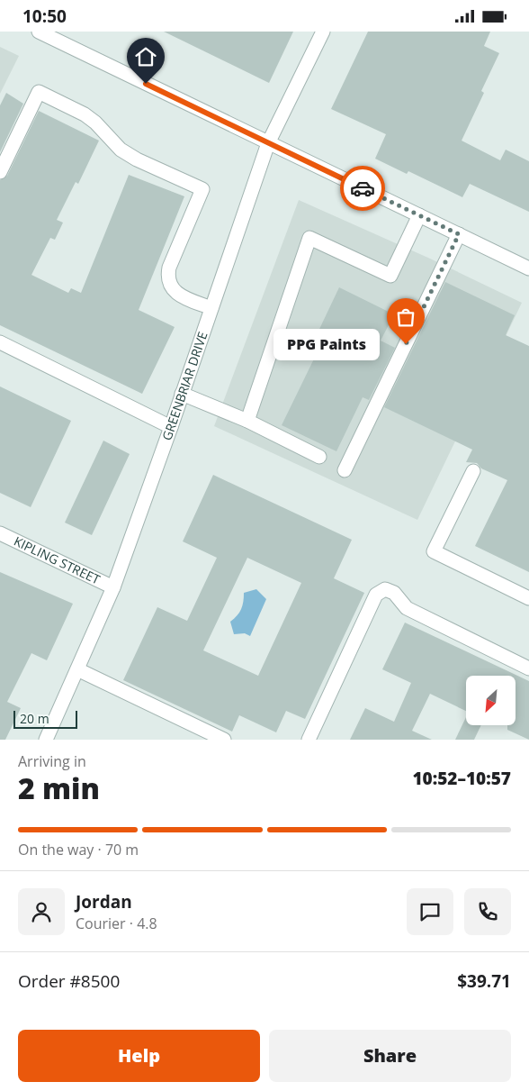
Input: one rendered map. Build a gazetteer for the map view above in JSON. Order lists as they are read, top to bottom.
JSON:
{
  "streets": {
    "street": ["GREENBRIAR DRIVE", "KIPLING STREET"]
  },
  "crossings": [
    ["GREENBRIAR DRIVE", "KIPLING STREET"]
  ],
  "places": ["PPG Paints"],
  "scale_bar": "20 m",
  "north": "bottom left",
  "page": {
    "status": "10:50",
    "bubble": "PPG Paints",
    "scale": "20 m",
    "heading": ["2 min", "Arriving in", "10:52–10:57"],
    "panel": [
      "Jordan",
      "Courier · 4.8",
      "Order #8500",
      "$39.71"
    ],
    "bar": "On the way · 70 m",
    "buttons": ["Help", "Share"]
  }
}
